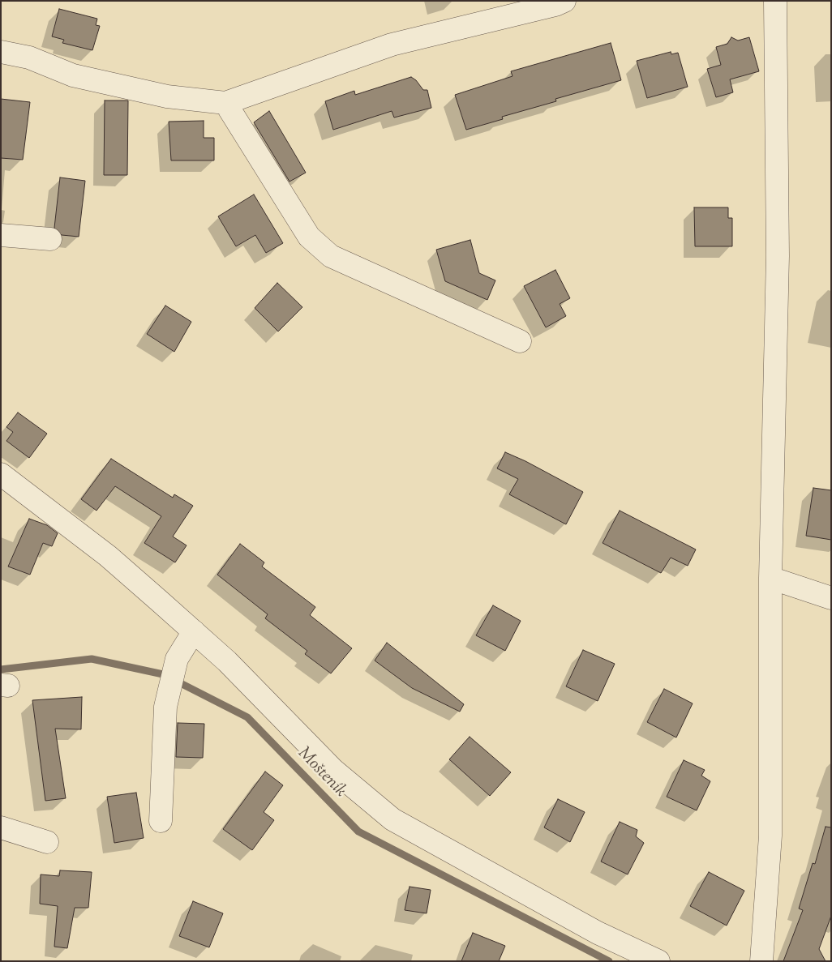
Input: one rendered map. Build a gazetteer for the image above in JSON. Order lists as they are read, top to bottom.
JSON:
{
  "water": ["Mošteník"]
}
